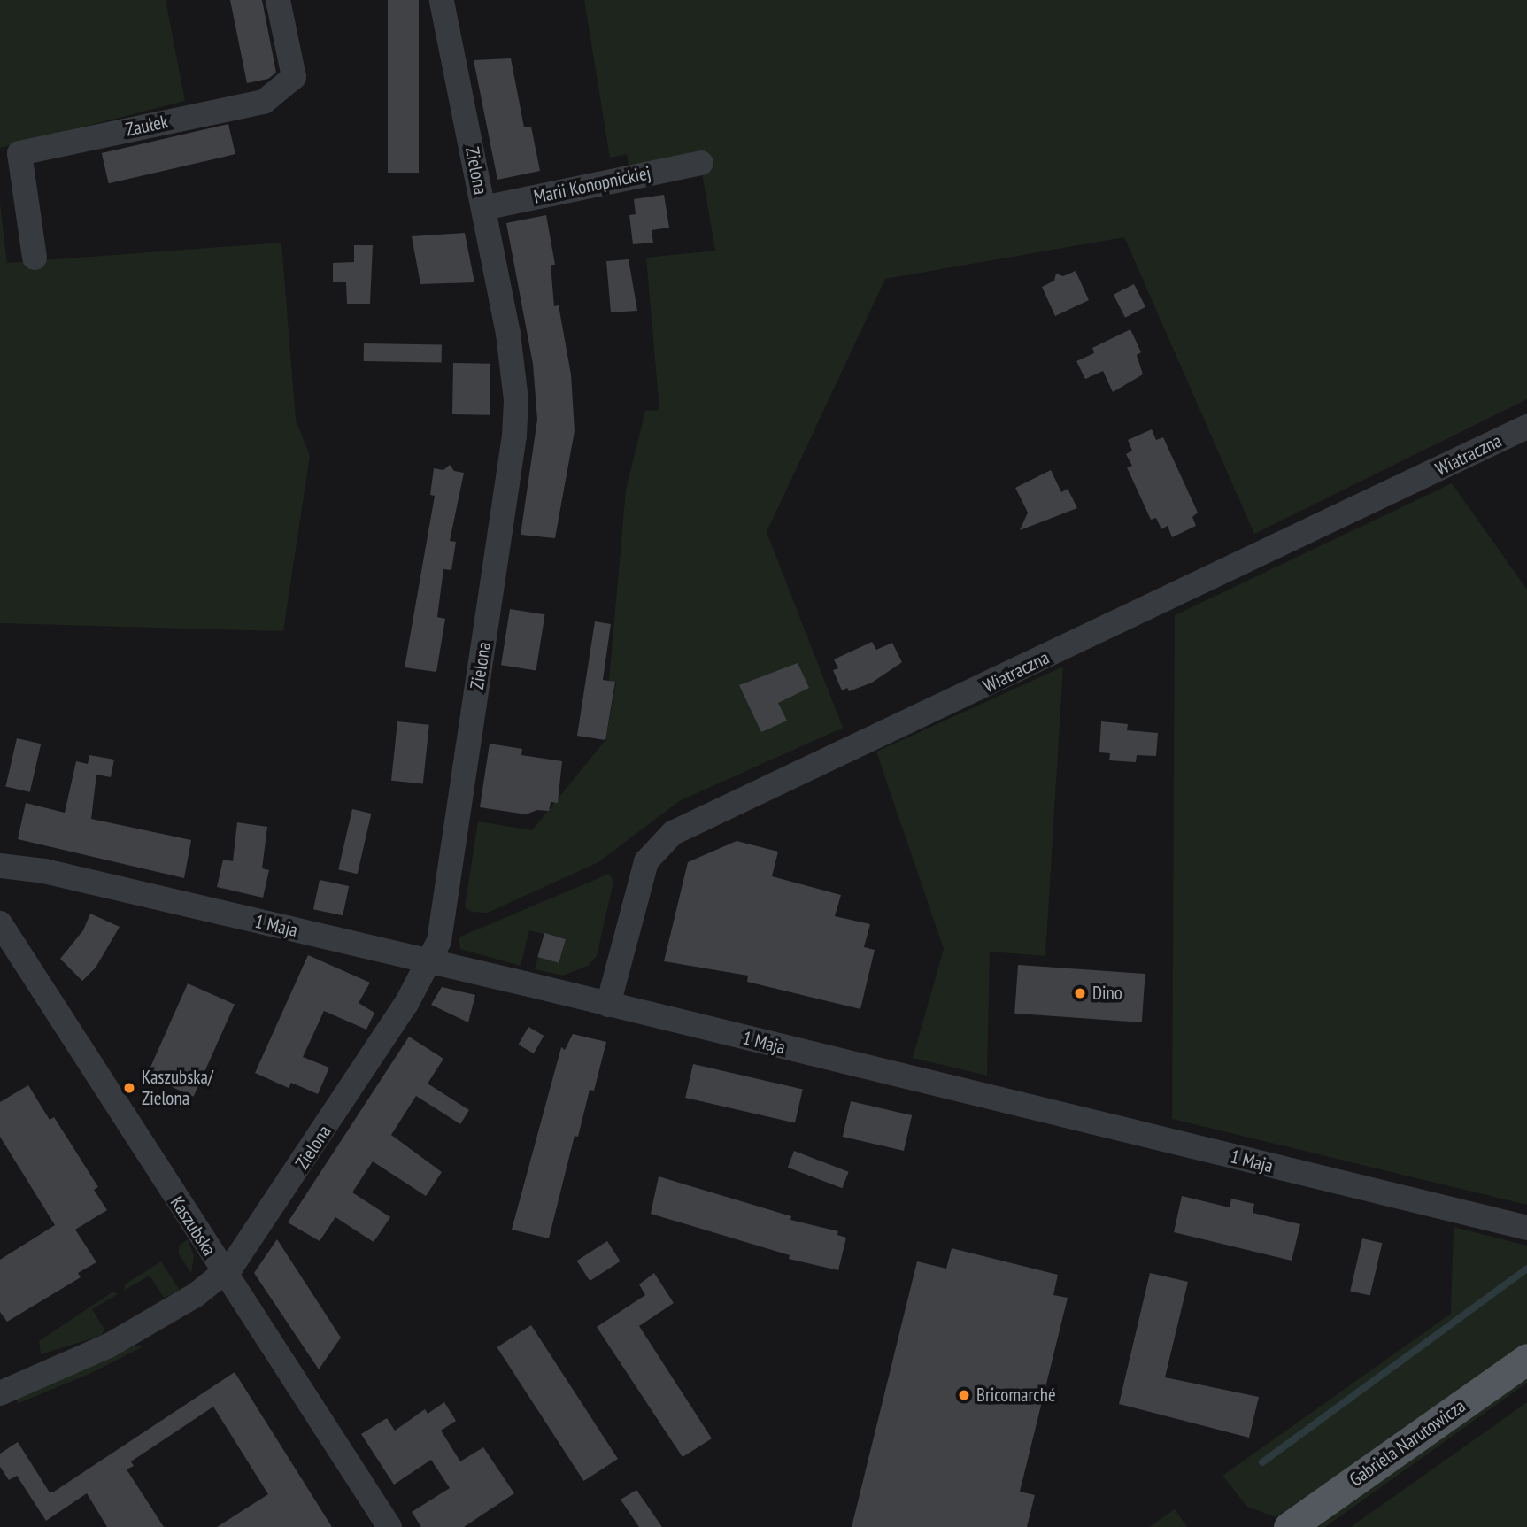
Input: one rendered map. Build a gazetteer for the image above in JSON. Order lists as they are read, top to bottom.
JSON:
{
  "streets": {
    "main road": ["Gabriela Narutowicza"],
    "street": [
      "Zaułek",
      "Zielona",
      "Marii Konopnickiej",
      "Wiatraczna",
      "1 Maja",
      "Kaszubska"
    ]
  },
  "crossings": [
    ["Zielona", "Marii Konopnickiej"],
    ["Zielona", "1 Maja"],
    ["Zielona", "Kaszubska"],
    ["Wiatraczna", "1 Maja"]
  ],
  "places": ["Dino", "Kaszubska/ Zielona", "Bricomarché"]
}
